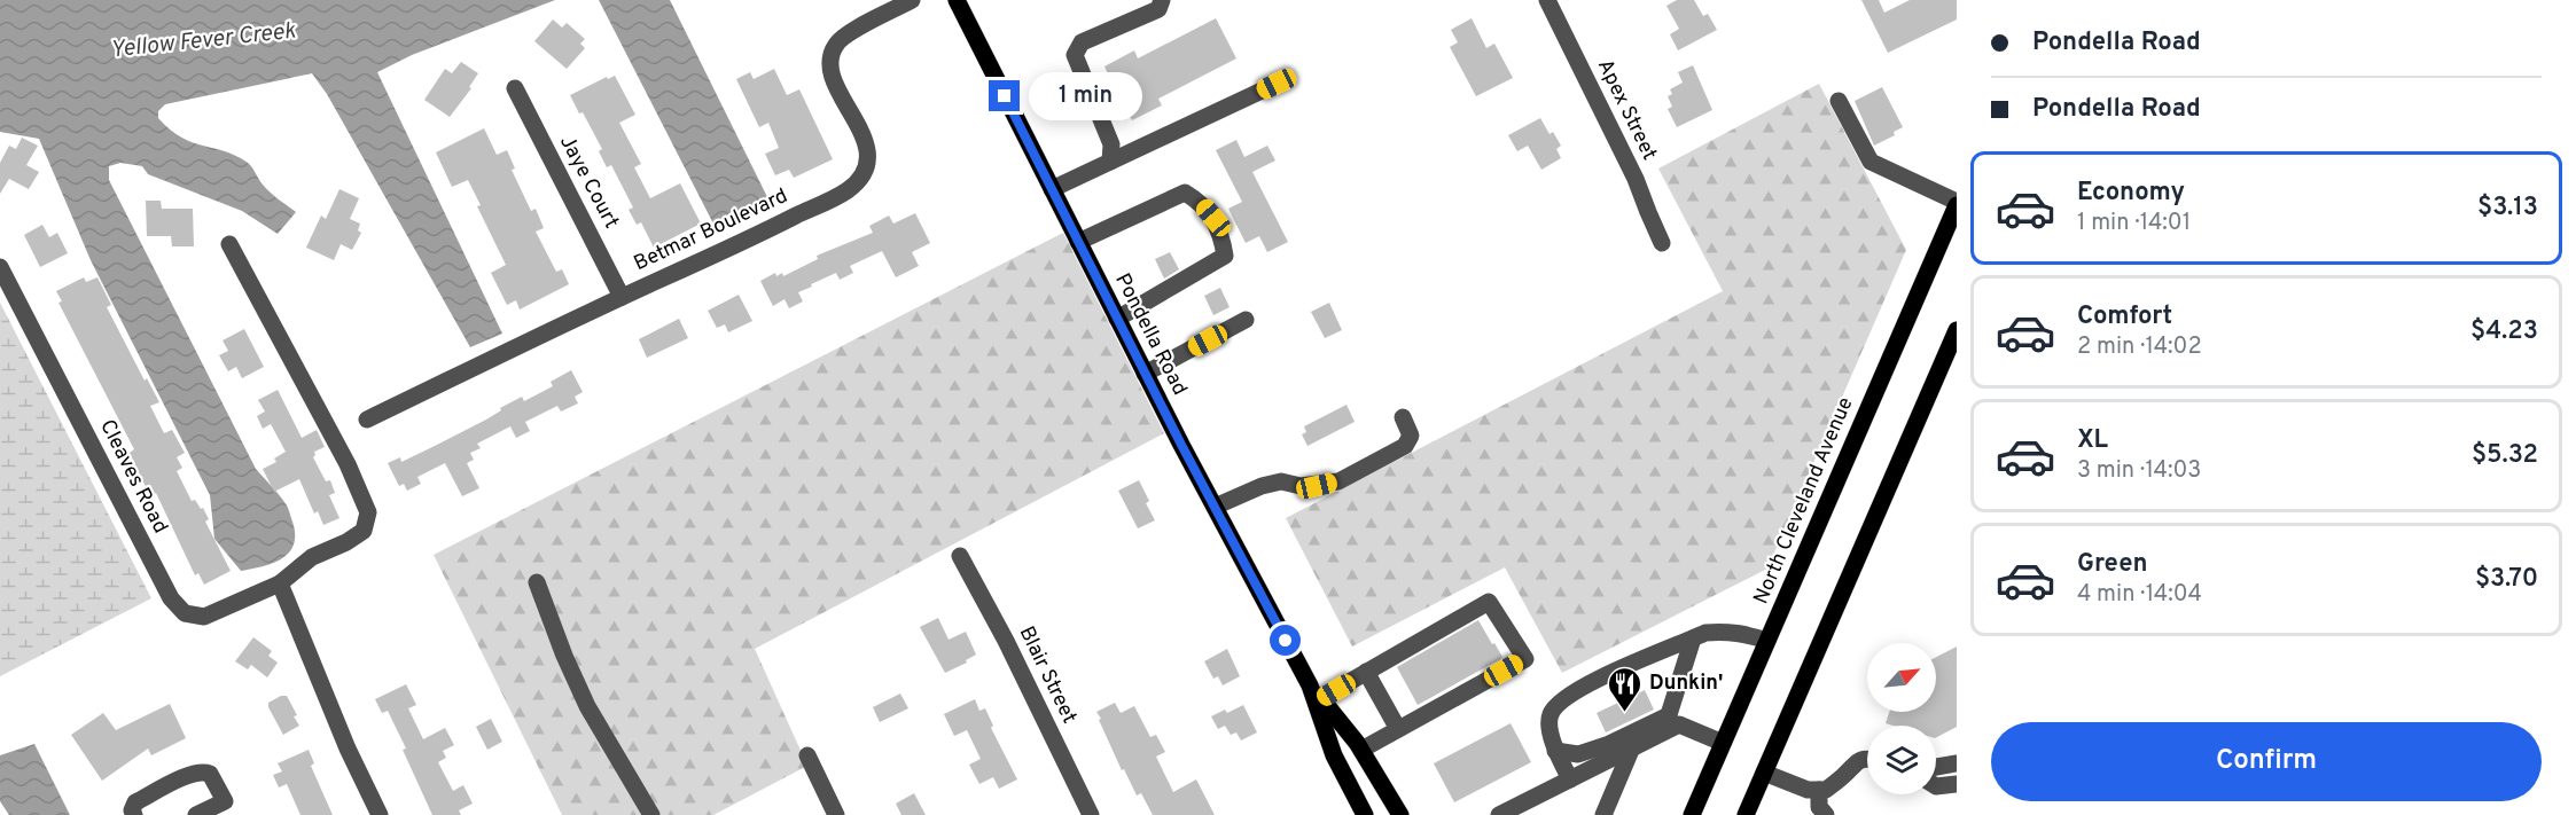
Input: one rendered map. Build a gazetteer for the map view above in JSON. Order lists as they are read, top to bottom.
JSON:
{
  "streets": {
    "main road": ["Pondella Road", "North Cleveland Avenue"],
    "street": [
      "Apex Street",
      "Jaye Court",
      "Betmar Boulevard",
      "Cleaves Road",
      "Blair Street"
    ]
  },
  "crossings": [
    ["Jaye Court", "Betmar Boulevard"]
  ],
  "water": ["Yellow Fever Creek"],
  "places": {
    "restaurant": ["Dunkin'"]
  },
  "north": "top right",
  "page": {
    "banner": ["Pondella Road", "Pondella Road"],
    "bubble": "1 min",
    "list": [
      {
        "name": "Economy",
        "note": "1 min · 14:01",
        "value": "$3.13"
      },
      {
        "name": "Comfort",
        "note": "2 min · 14:02",
        "value": "$4.23"
      },
      {
        "name": "XL",
        "note": "3 min · 14:03",
        "value": "$5.32"
      },
      {
        "name": "Green",
        "note": "4 min · 14:04",
        "value": "$3.70"
      }
    ],
    "buttons": "Confirm"
  }
}
